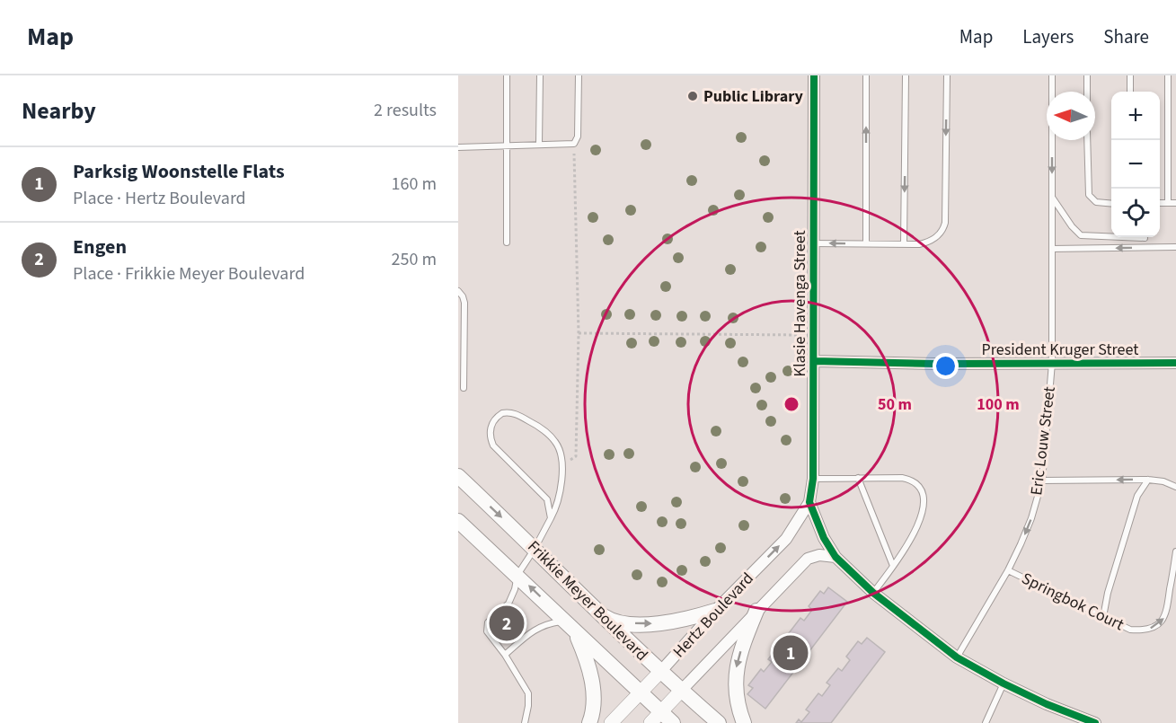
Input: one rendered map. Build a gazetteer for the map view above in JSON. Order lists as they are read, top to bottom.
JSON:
{
  "streets": {
    "main road": ["Frikkie Meyer Boulevard"],
    "street": ["Klasie Havenga Street", "President Kruger Street", "Hertz Boulevard"],
    "lane": ["Eric Louw Street", "Springbok Court"]
  },
  "crossings": [
    ["Klasie Havenga Street", "President Kruger Street"],
    ["Klasie Havenga Street", "Hertz Boulevard"],
    ["President Kruger Street", "Eric Louw Street"],
    ["Eric Louw Street", "Springbok Court"],
    ["Frikkie Meyer Boulevard", "Hertz Boulevard"]
  ],
  "one_way": ["Eric Louw Street"],
  "places": ["Public Library"],
  "north": "left",
  "page": {
    "header": "Map",
    "nav": ["Map", "Layers", "Share"],
    "heading": ["Nearby", "2 results"],
    "map_buttons": ["+", "−"],
    "list": [
      {
        "mark": "1",
        "name": "Parksig Woonstelle Flats",
        "note": "Place · Hertz Boulevard",
        "value": "160 m"
      },
      {
        "mark": "2",
        "name": "Engen",
        "note": "Place · Frikkie Meyer Boulevard",
        "value": "250 m"
      }
    ],
    "pins": ["2", "1"]
  },
  "rings": ["50 m", "100 m"]
}
